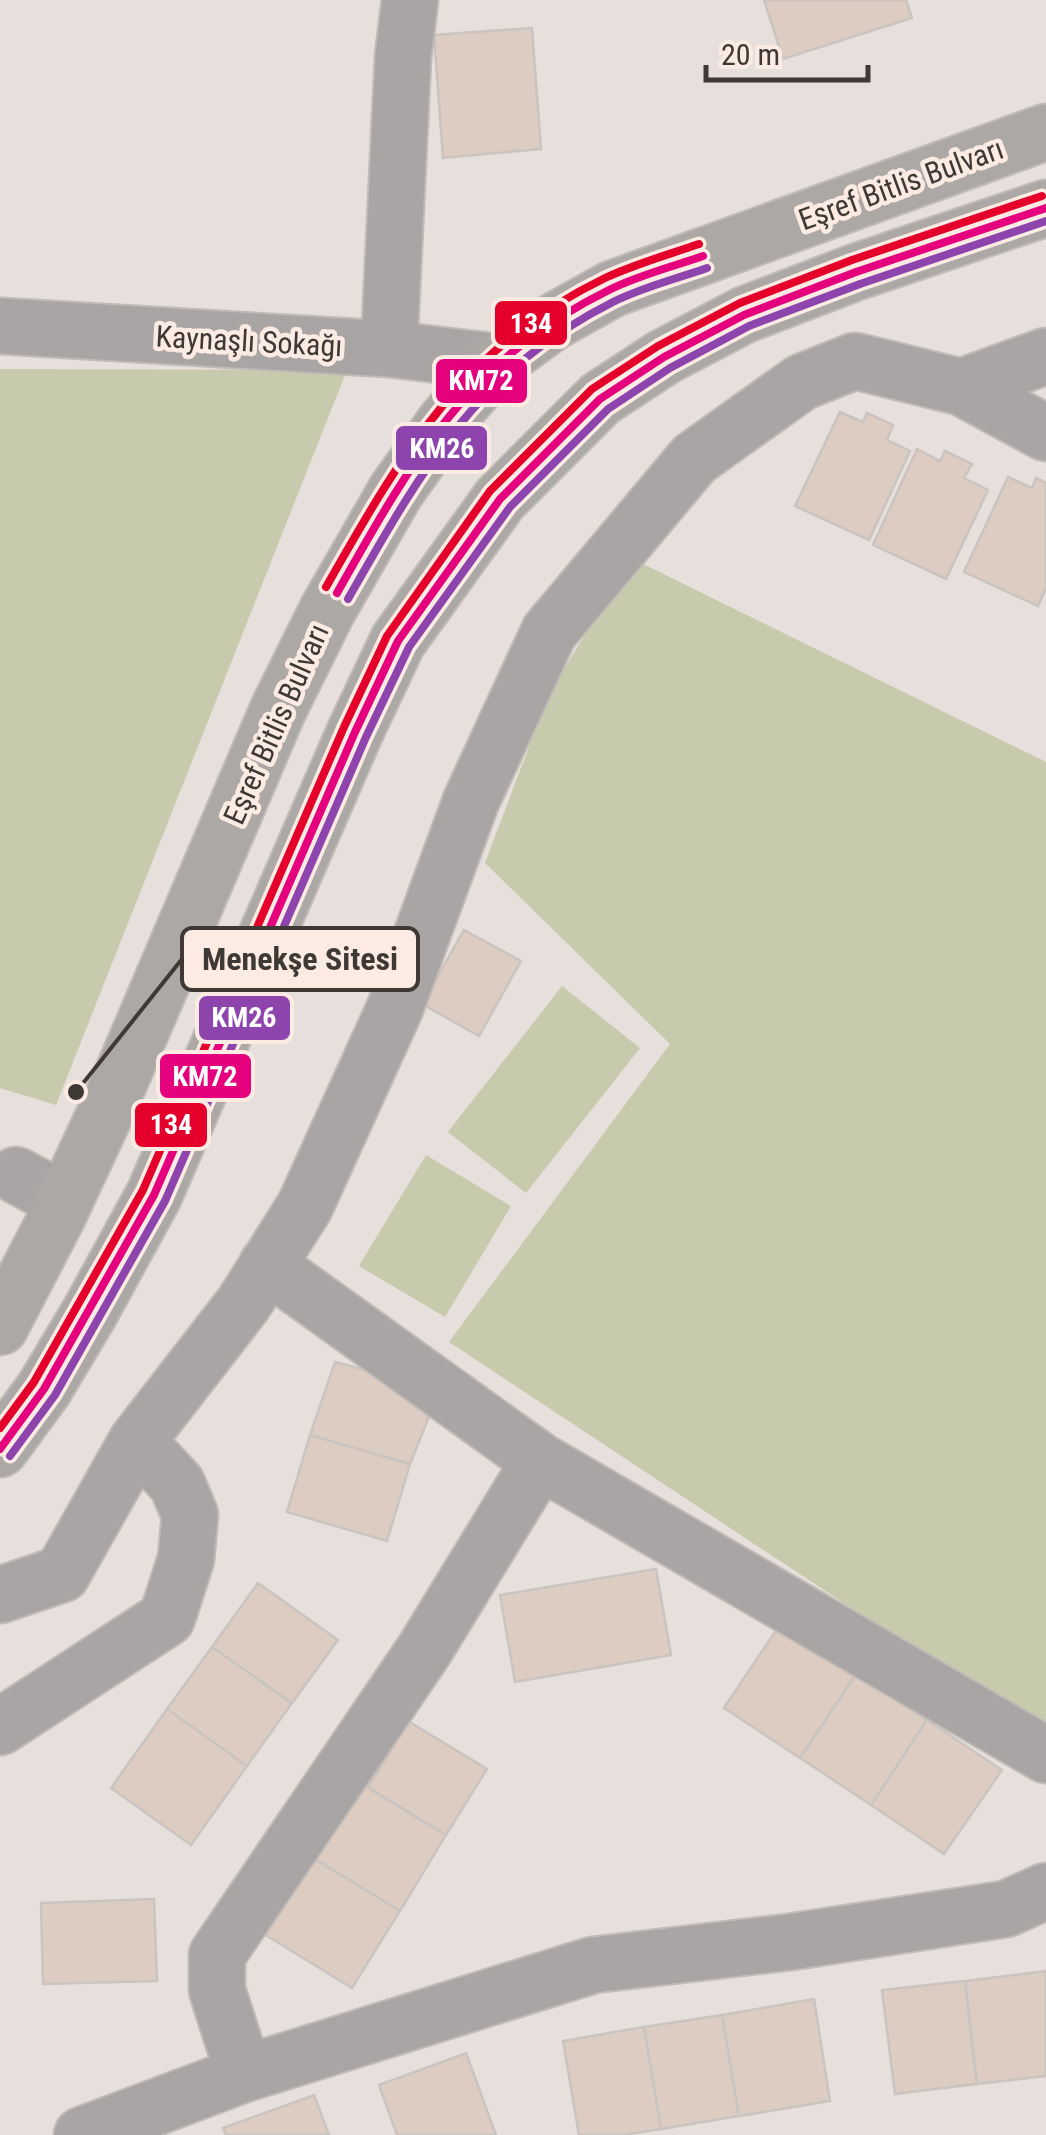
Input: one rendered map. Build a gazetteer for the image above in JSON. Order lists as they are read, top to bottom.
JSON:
{
  "streets": {
    "main road": ["Eşref Bitlis Bulvarı"],
    "street": ["Kaynaşlı Sokağı"]
  },
  "crossings": [
    ["Eşref Bitlis Bulvarı", "Kaynaşlı Sokağı"]
  ],
  "places": ["Menekşe Sitesi"],
  "lines": ["transit line 134", "transit line KM72", "transit line KM26"],
  "scale_bar": "20 m"
}
